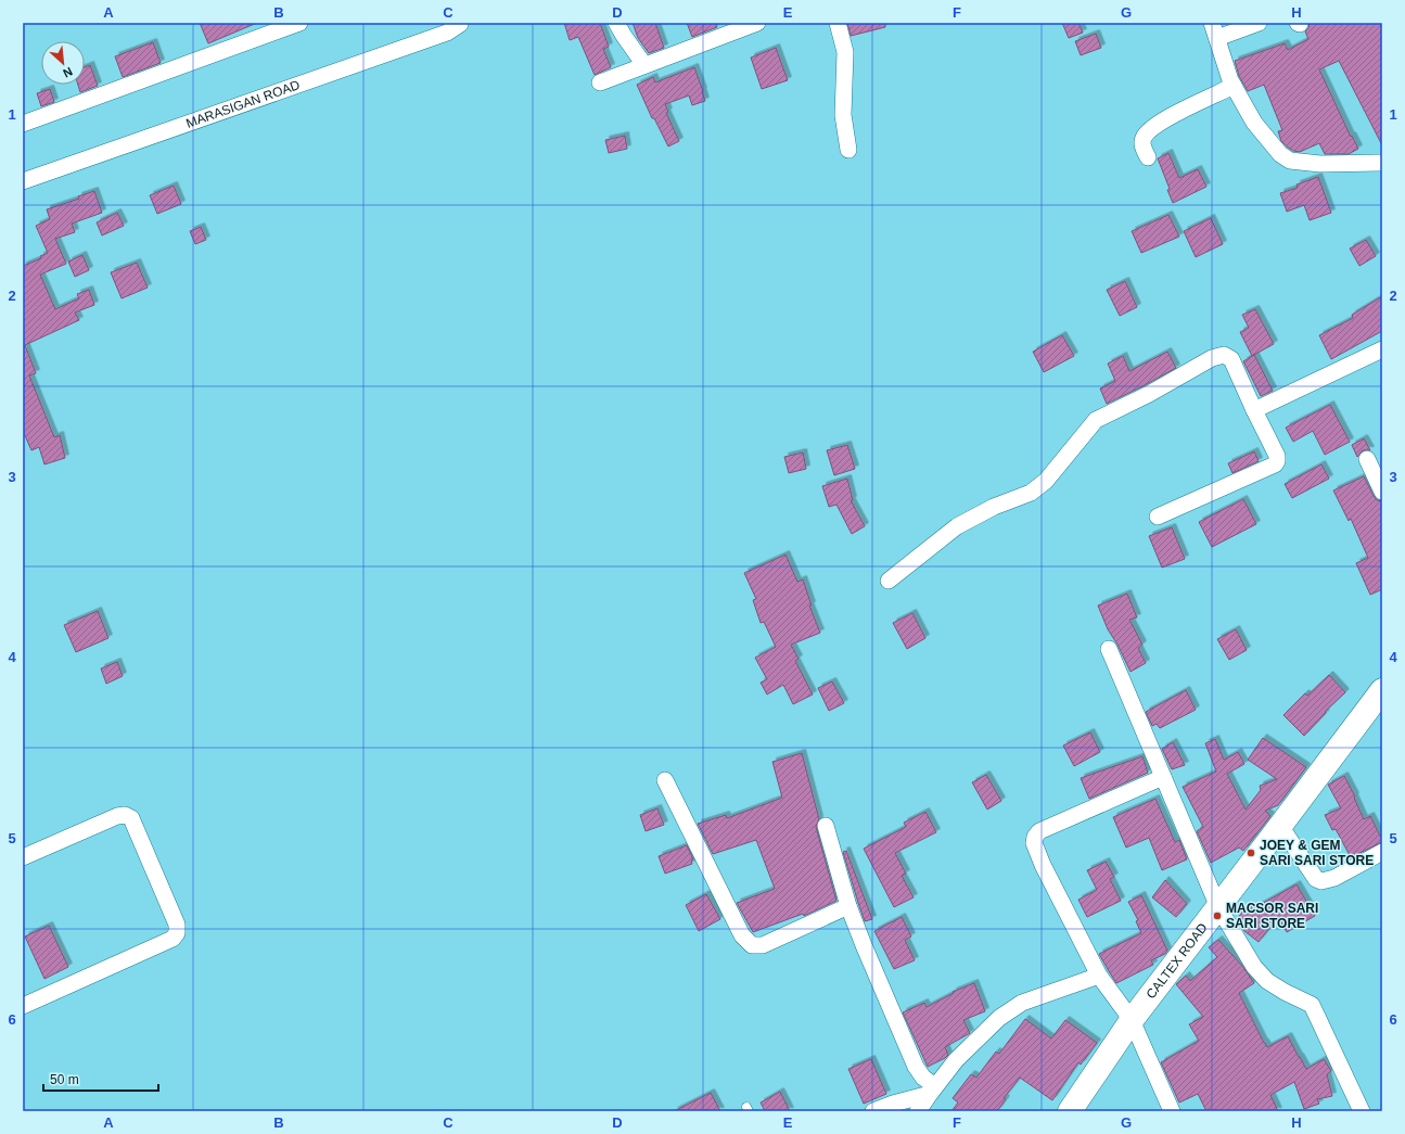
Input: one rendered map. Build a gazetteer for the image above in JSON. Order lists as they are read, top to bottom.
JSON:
{
  "streets": {
    "street": ["MARASIGAN ROAD", "CALTEX ROAD"]
  },
  "places": ["JOEY & GEM SARI SARI STORE", "MACSOR SARI SARI STORE"],
  "scale_bar": "50 m",
  "north": "bottom right",
  "grid": {
    "columns": [
      "A",
      "B",
      "C",
      "D",
      "E",
      "F",
      "G",
      "H"
    ],
    "rows": [
      "1",
      "2",
      "3",
      "4",
      "5",
      "6"
    ]
  }
}
